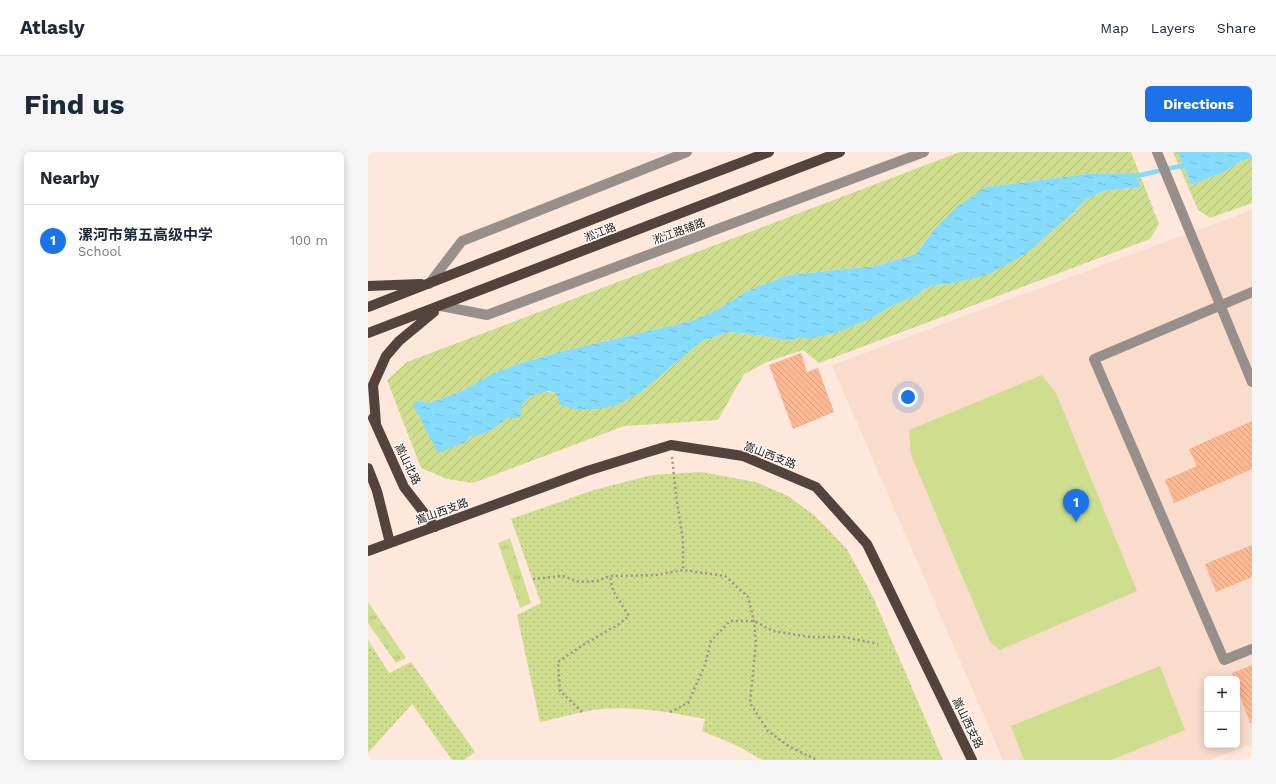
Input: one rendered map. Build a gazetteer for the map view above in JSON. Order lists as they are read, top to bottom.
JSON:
{
  "streets": {
    "main road": ["淞江路", "嵩山西支路", "嵩山北路"],
    "street": ["淞江路辅路"]
  },
  "crossings": [
    ["淞江路辅路", "淞江路"],
    ["嵩山西支路", "嵩山北路"]
  ],
  "page": {
    "header": "Atlasly",
    "nav": ["Map", "Layers", "Share"],
    "buttons": "Directions",
    "title": "Find us",
    "heading": "Nearby",
    "list": [
      {
        "mark": "1",
        "name": "漯河市第五高级中学",
        "note": "School",
        "value": "100 m"
      }
    ],
    "pins": "1",
    "map_buttons": ["+", "−"]
  }
}
